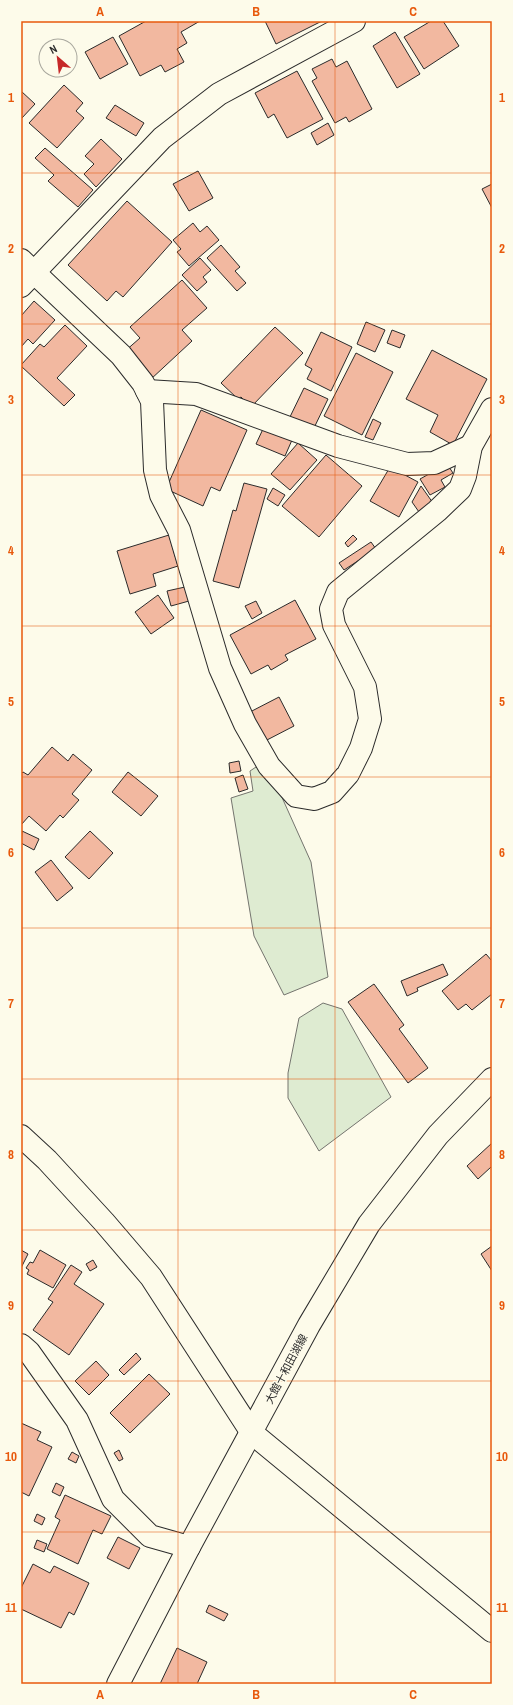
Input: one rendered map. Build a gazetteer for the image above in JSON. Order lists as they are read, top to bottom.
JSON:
{
  "streets": {
    "street": ["大館十和田湖線"]
  },
  "north": "top left",
  "grid": {
    "columns": ["A", "B", "C"],
    "rows": [
      "1",
      "2",
      "3",
      "4",
      "5",
      "6",
      "7",
      "8",
      "9",
      "10",
      "11"
    ]
  }
}
